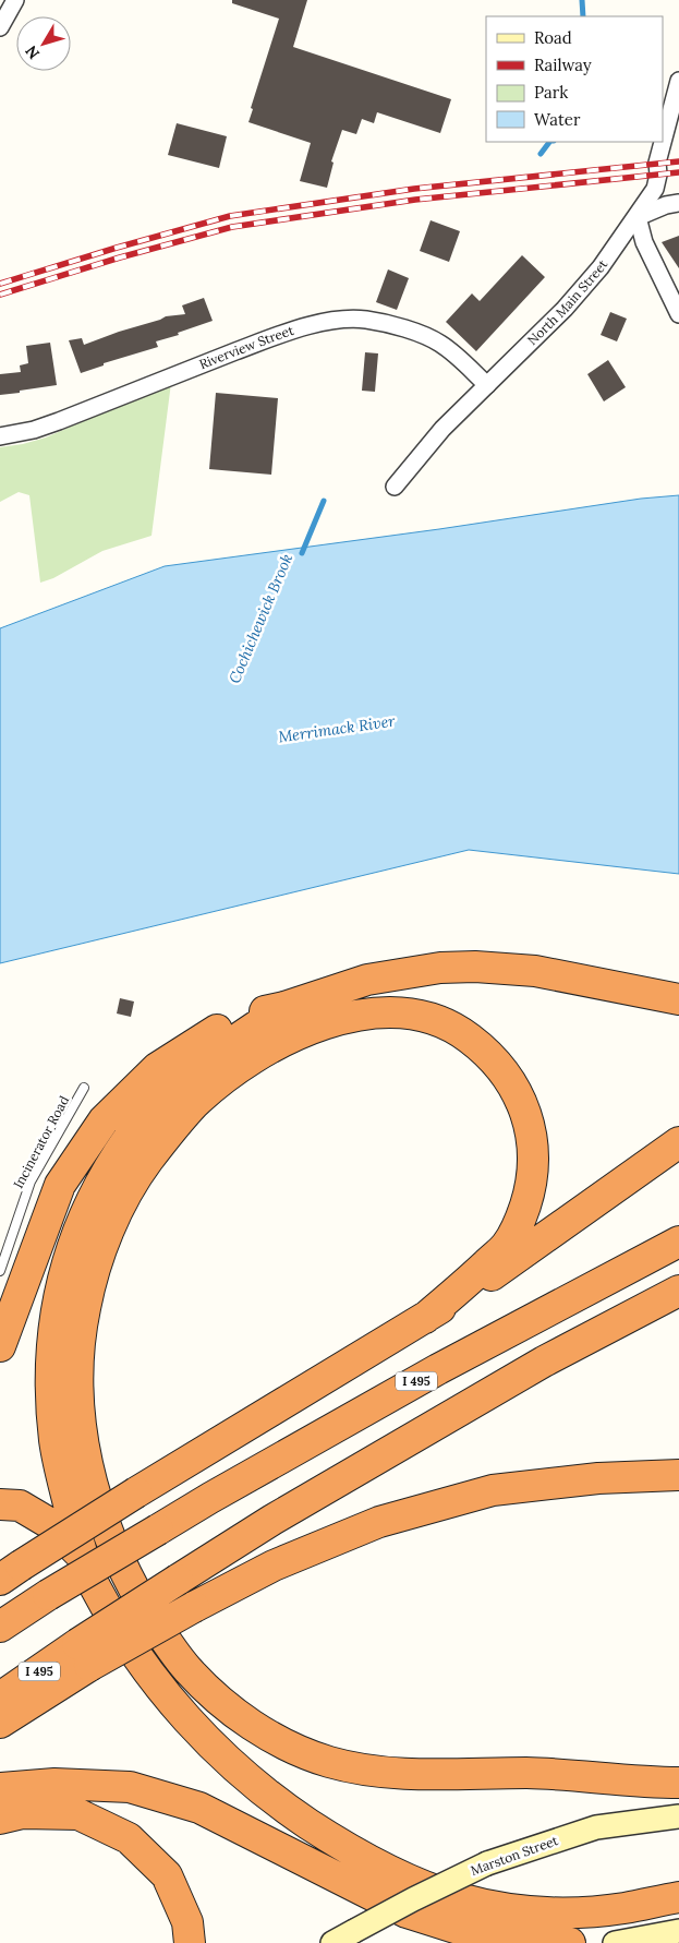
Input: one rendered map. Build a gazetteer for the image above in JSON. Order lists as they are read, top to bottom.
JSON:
{
  "streets": {
    "highway": ["I 495"],
    "main road": ["Marston Street"],
    "street": ["North Main Street", "Riverview Street"],
    "lane": ["Incinerator Road"]
  },
  "crossings": [
    ["North Main Street", "Riverview Street"]
  ],
  "water": ["Cochichewick Brook", "Merrimack River"],
  "legend": [
    "Road",
    "Railway",
    "Park",
    "Water"
  ],
  "north": "bottom left"
}
